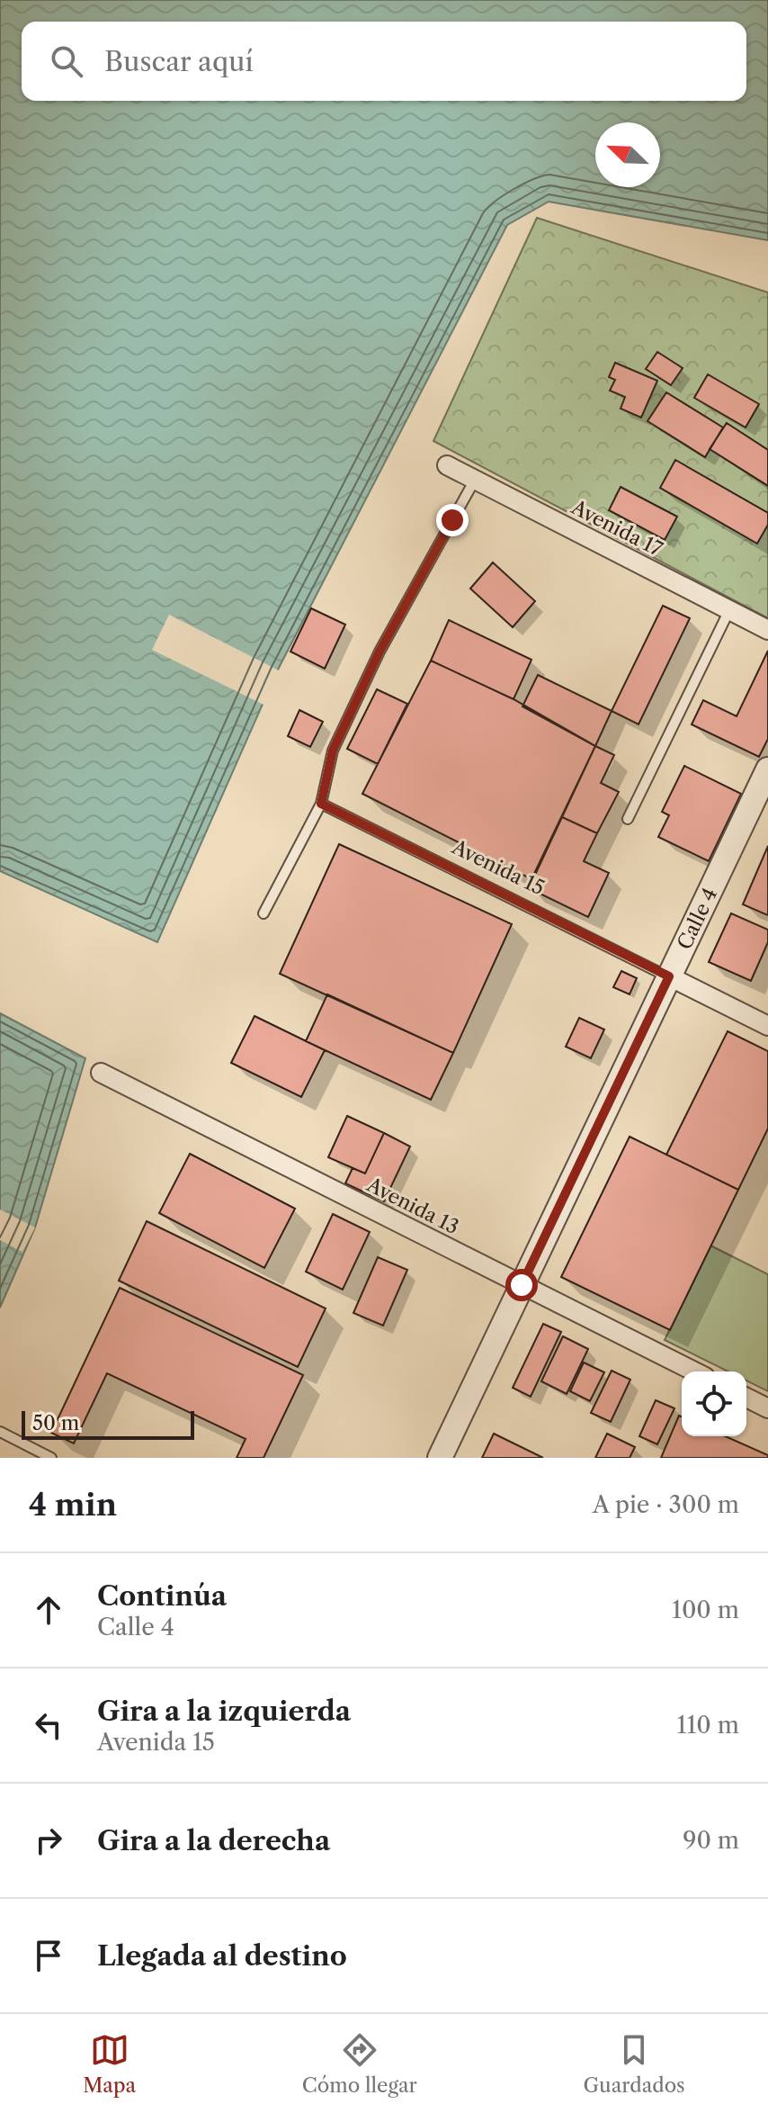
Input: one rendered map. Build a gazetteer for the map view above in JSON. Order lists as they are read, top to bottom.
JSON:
{
  "streets": {
    "street": [
      "Avenida 17",
      "Avenida 15",
      "Calle 4",
      "Avenida 13"
    ]
  },
  "crossings": [
    ["Avenida 15", "Calle 4"],
    ["Calle 4", "Avenida 13"]
  ],
  "scale_bar": "50 m",
  "north": "top left",
  "page": {
    "search": "Buscar aquí",
    "scale": "50 m",
    "heading": ["4 min", "A pie · 300 m"],
    "list": [
      ["Continúa", "Calle 4", "100 m"],
      ["Gira a la izquierda", "Avenida 15", "110 m"],
      ["Gira a la derecha", "90 m"],
      "Llegada al destino"
    ],
    "nav": ["Mapa", "Cómo llegar", "Guardados"]
  }
}
